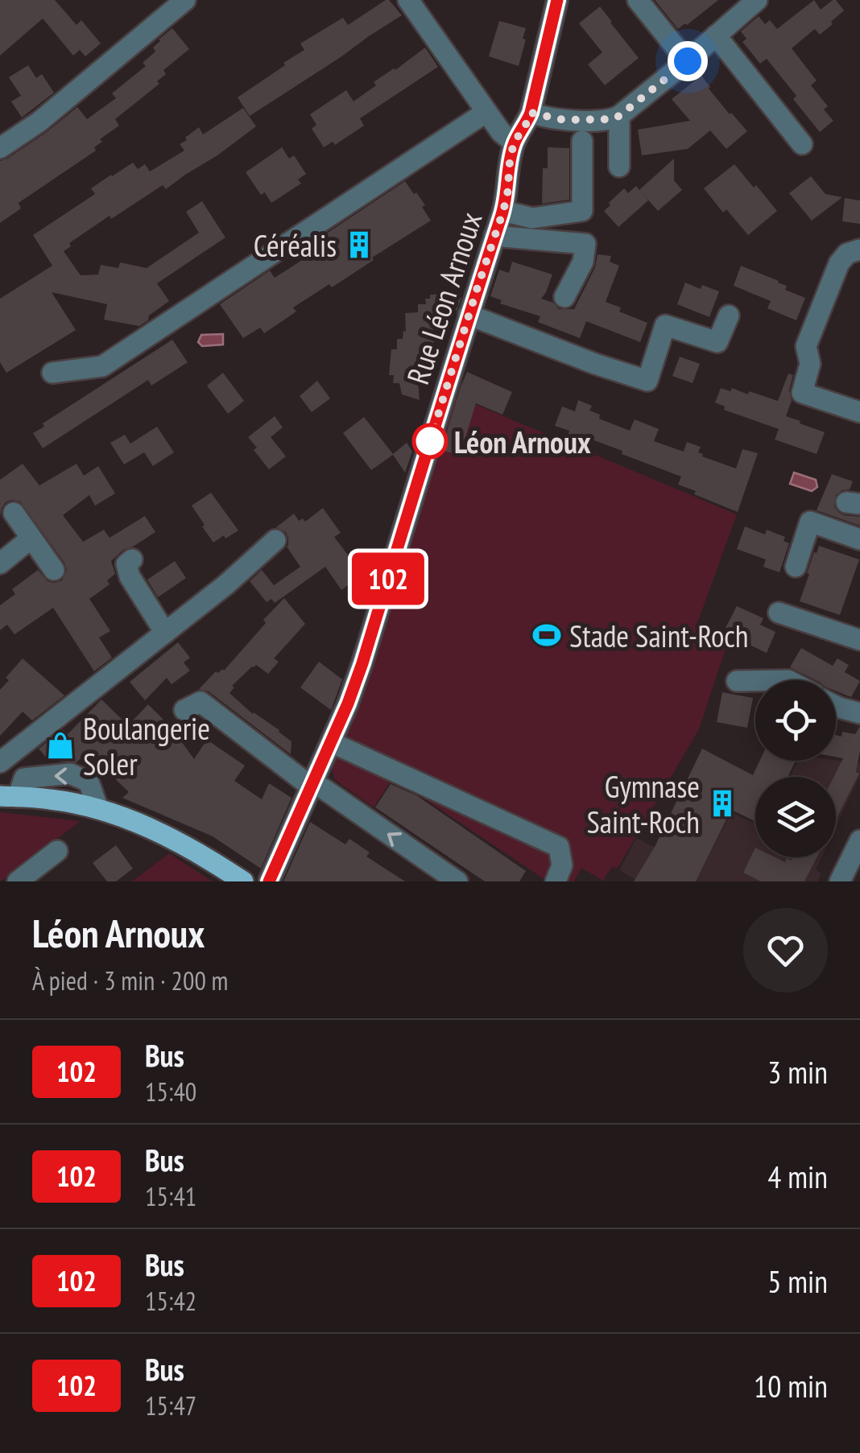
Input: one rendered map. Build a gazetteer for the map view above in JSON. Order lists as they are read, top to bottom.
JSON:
{
  "streets": {
    "street": ["Rue Léon Arnoux"]
  },
  "places": {
    "building": ["Céréalis", "Gymnase Saint-Roch"],
    "other": ["Léon Arnoux"],
    "sports": ["Stade Saint-Roch"],
    "shop": ["Boulangerie Soler"]
  },
  "lines": ["bus line 102"],
  "page": {
    "on_map": "102",
    "heading": ["Léon Arnoux", "À pied · 3 min · 200 m"],
    "list": [
      {
        "mark": "102",
        "name": "Bus",
        "note": "15:40",
        "value": "3 min"
      },
      {
        "mark": "102",
        "name": "Bus",
        "note": "15:41",
        "value": "4 min"
      },
      {
        "mark": "102",
        "name": "Bus",
        "note": "15:42",
        "value": "5 min"
      },
      {
        "mark": "102",
        "name": "Bus",
        "note": "15:47",
        "value": "10 min"
      }
    ]
  }
}
